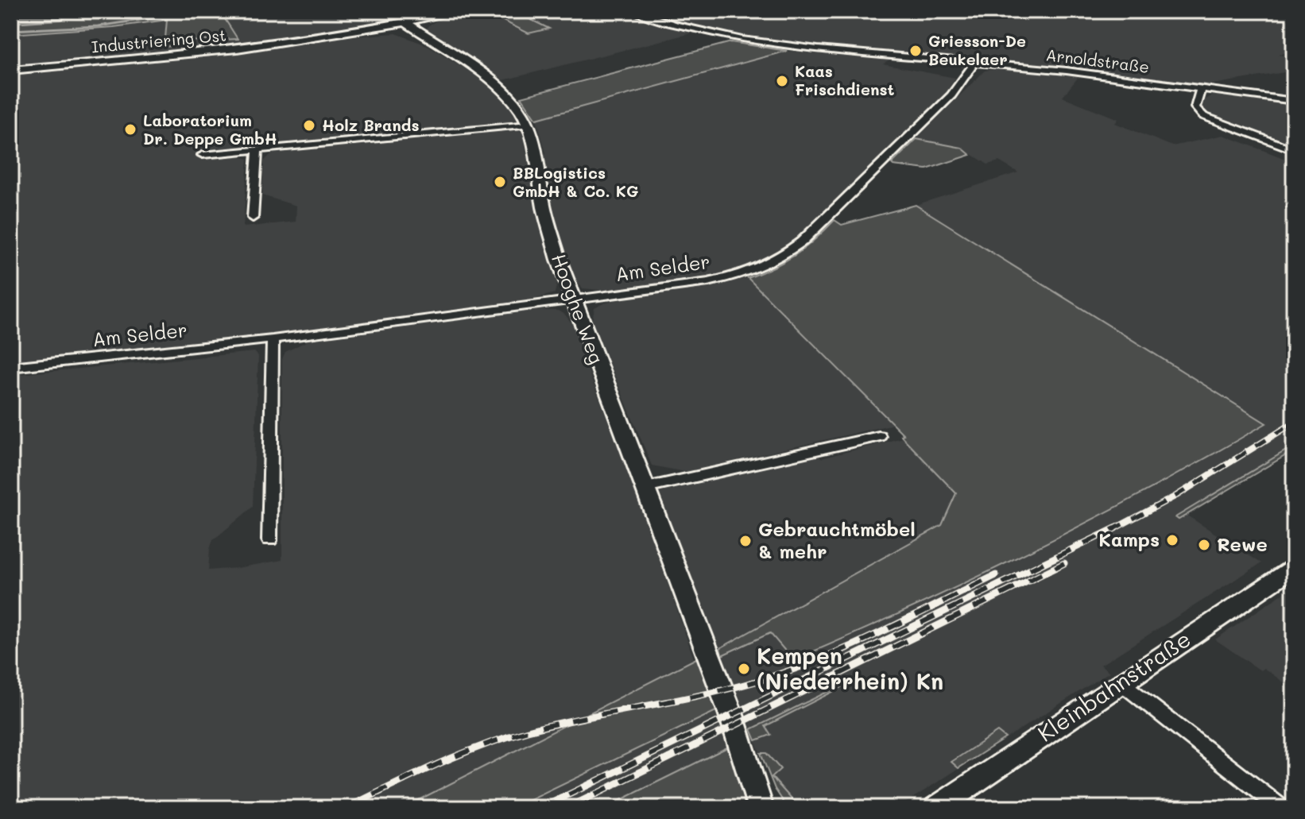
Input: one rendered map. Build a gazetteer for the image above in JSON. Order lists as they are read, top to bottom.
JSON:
{
  "streets": {
    "street": [
      "Industriering Ost",
      "Arnoldstraße",
      "Am Selder",
      "Hooghe Weg",
      "Kleinbahnstraße"
    ]
  },
  "crossings": [
    ["Industriering Ost", "Hooghe Weg"],
    ["Arnoldstraße", "Am Selder"],
    ["Am Selder", "Hooghe Weg"]
  ],
  "places": [
    "Griesson-De Beukelaer",
    "Kaas Frischdienst",
    "Holz Brands",
    "Laboratorium Dr. Deppe GmbH",
    "BBLogistics GmbH & Co. KG",
    "Kamps",
    "Gebrauchtmöbel & mehr",
    "Rewe",
    "Kempen (Niederrhein) Kn"
  ]
}
